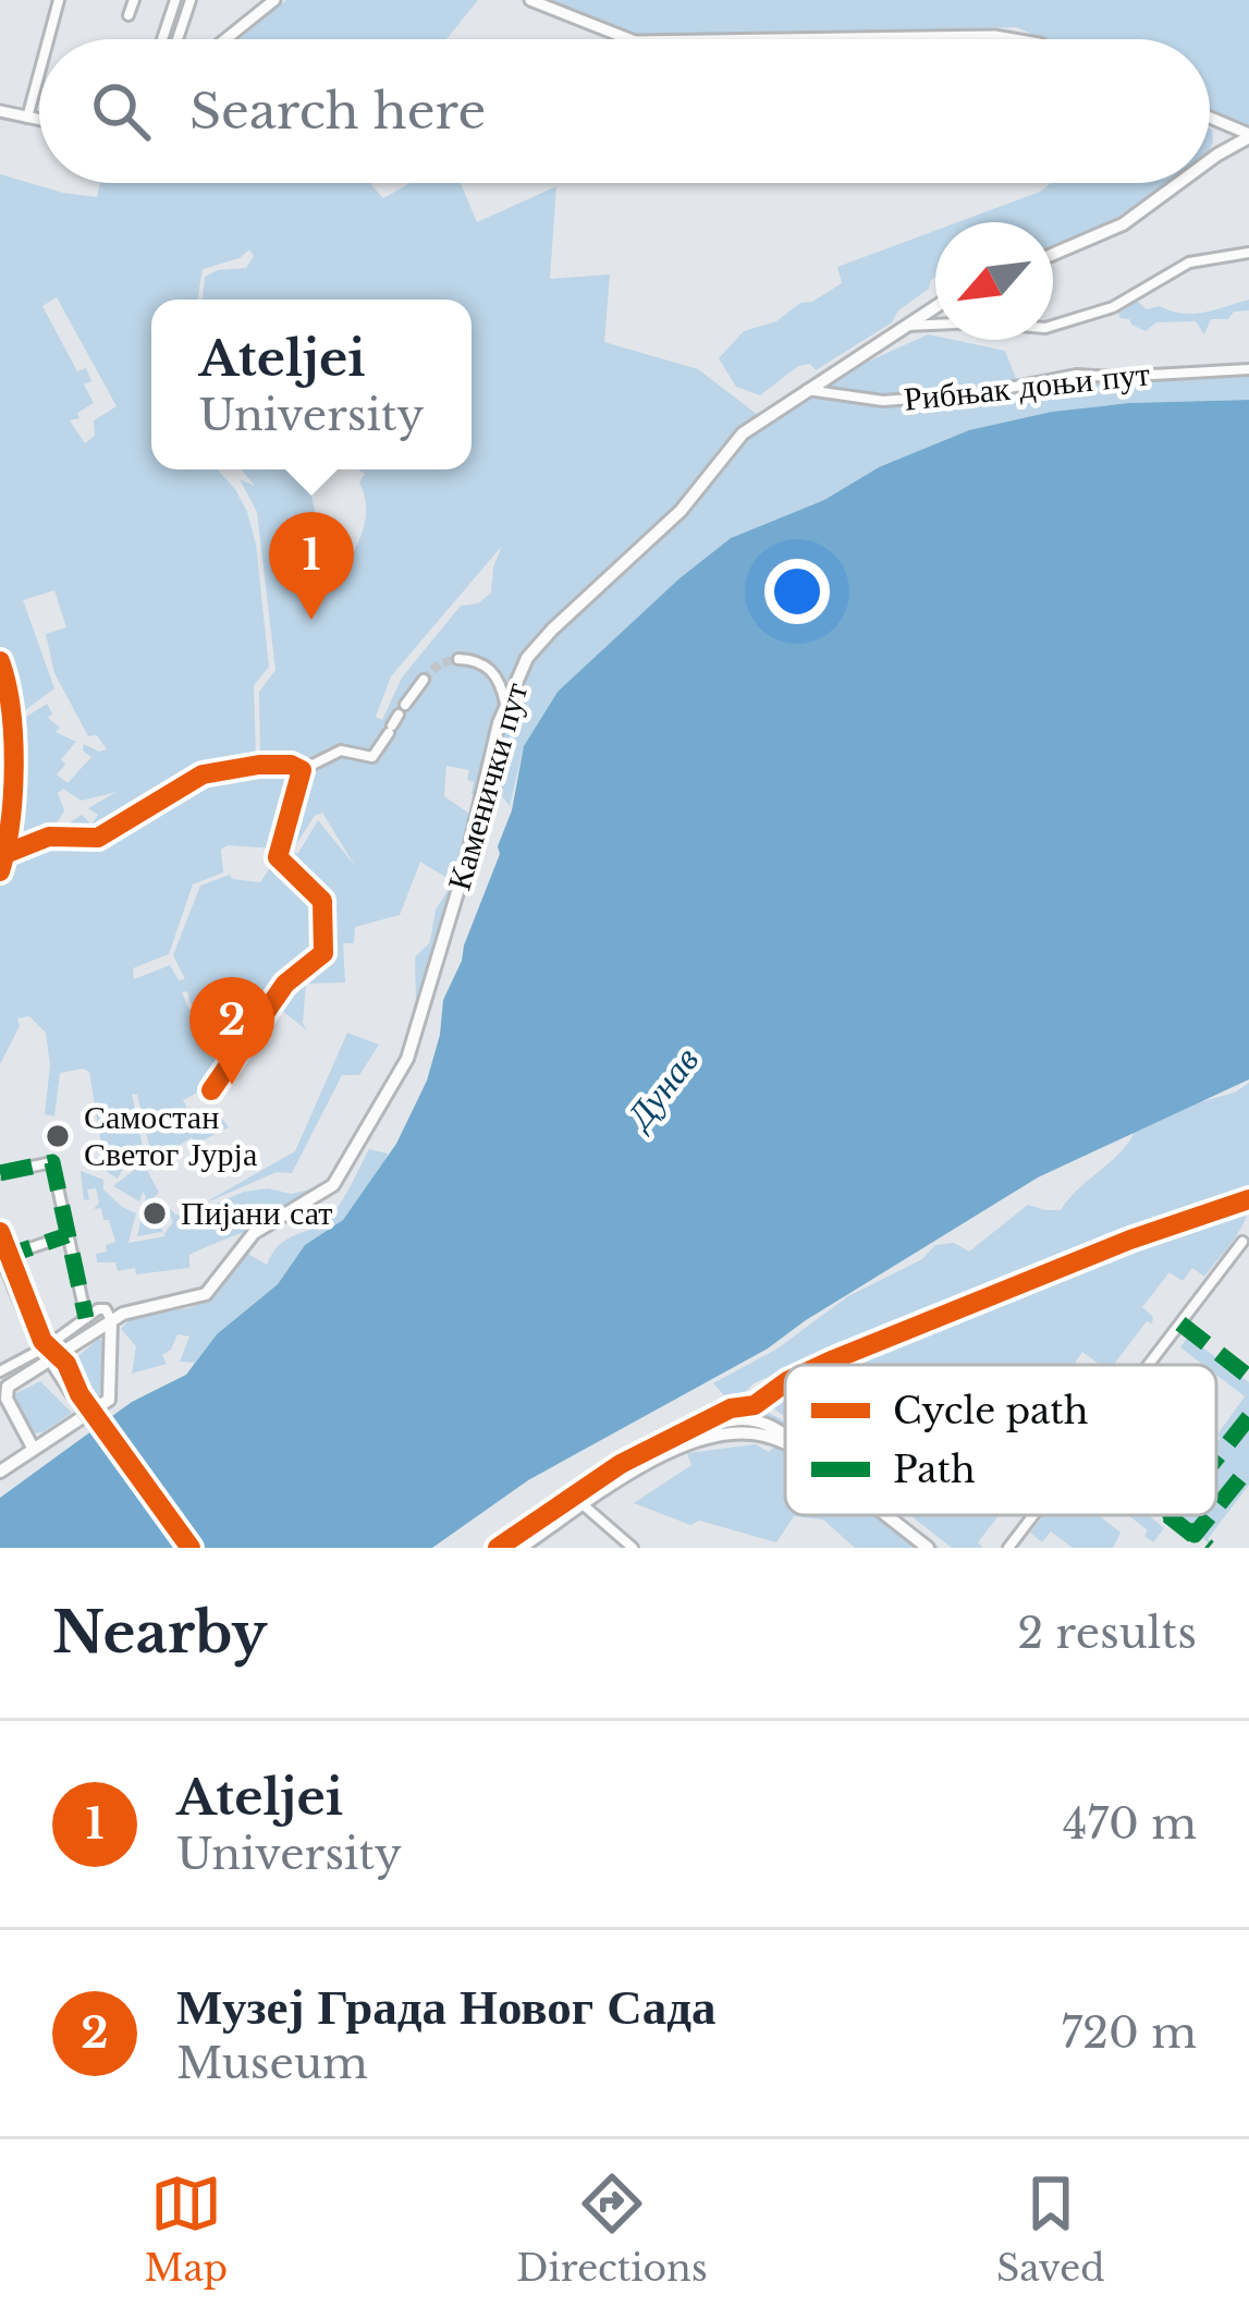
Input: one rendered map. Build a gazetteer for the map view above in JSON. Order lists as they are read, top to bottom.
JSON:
{
  "streets": {
    "main road": ["Каменички пут"],
    "street": ["Рибњак доњи пут"]
  },
  "crossings": [
    ["Рибњак доњи пут", "Каменички пут"]
  ],
  "water": ["Дунав"],
  "places": ["Самостан Светог Јурја", "Пијани сат"],
  "legend": ["Cycle path", "Path"],
  "north": "bottom left",
  "page": {
    "search": "Search here",
    "popup": ["Ateljei", "University"],
    "pins": ["1", "2"],
    "heading": ["Nearby", "2 results"],
    "list": [
      {
        "mark": "1",
        "name": "Ateljei",
        "note": "University",
        "value": "470 m"
      },
      {
        "mark": "2",
        "name": "Музеј Града Новог Сада",
        "note": "Museum",
        "value": "720 m"
      }
    ],
    "nav": ["Map", "Directions", "Saved"]
  }
}
